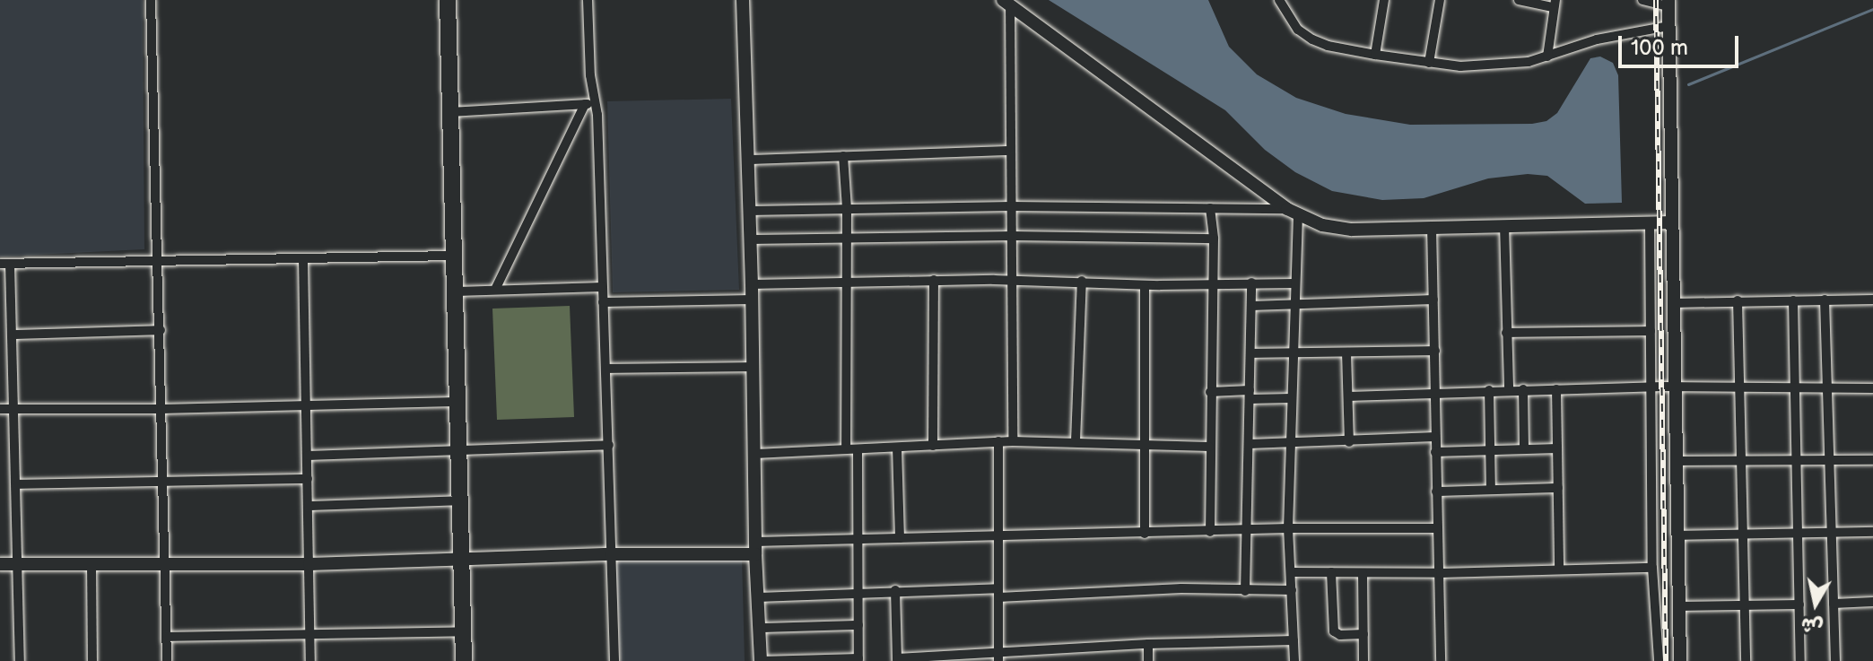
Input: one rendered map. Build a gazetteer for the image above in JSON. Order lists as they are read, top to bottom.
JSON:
{
  "scale_bar": "100 m",
  "north": "bottom"
}
